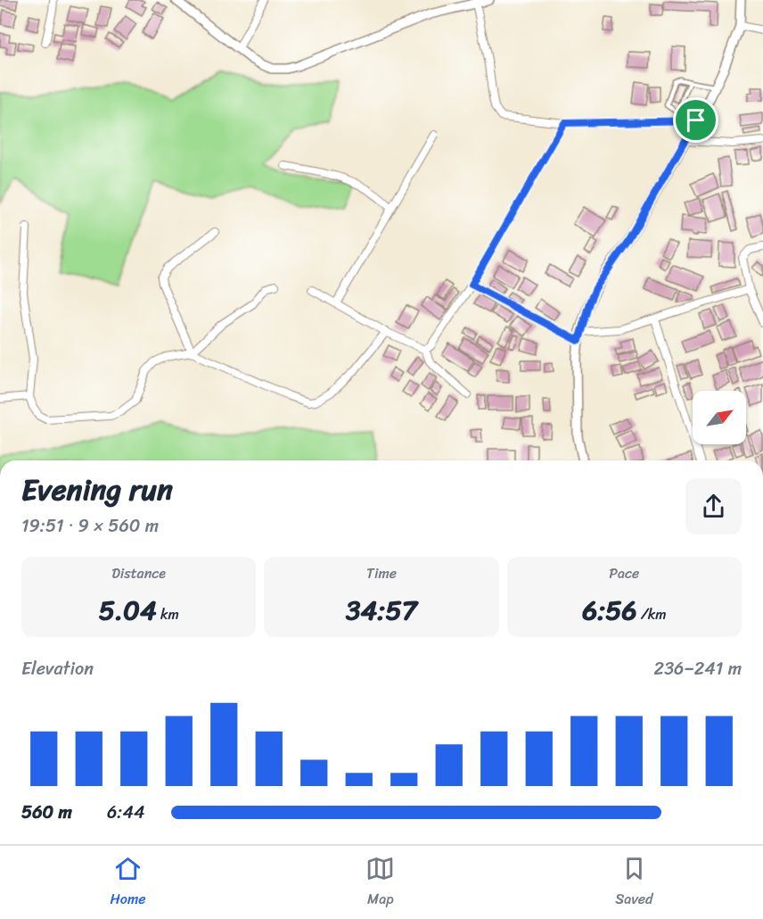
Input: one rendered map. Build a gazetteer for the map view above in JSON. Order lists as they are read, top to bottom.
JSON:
{
  "north": "top right",
  "page": {
    "heading": ["Evening run", "19:51 · 9 × 560 m"],
    "stats": [
      ["Distance", "5.04 km"],
      ["Time", "34:57"],
      ["Pace", "6:56 /km"]
    ],
    "chart": ["Elevation", "236–241 m"],
    "list": [
      {
        "name": "560 m",
        "note": "6:44"
      }
    ],
    "tabs": ["Home", "Map", "Saved"]
  }
}
